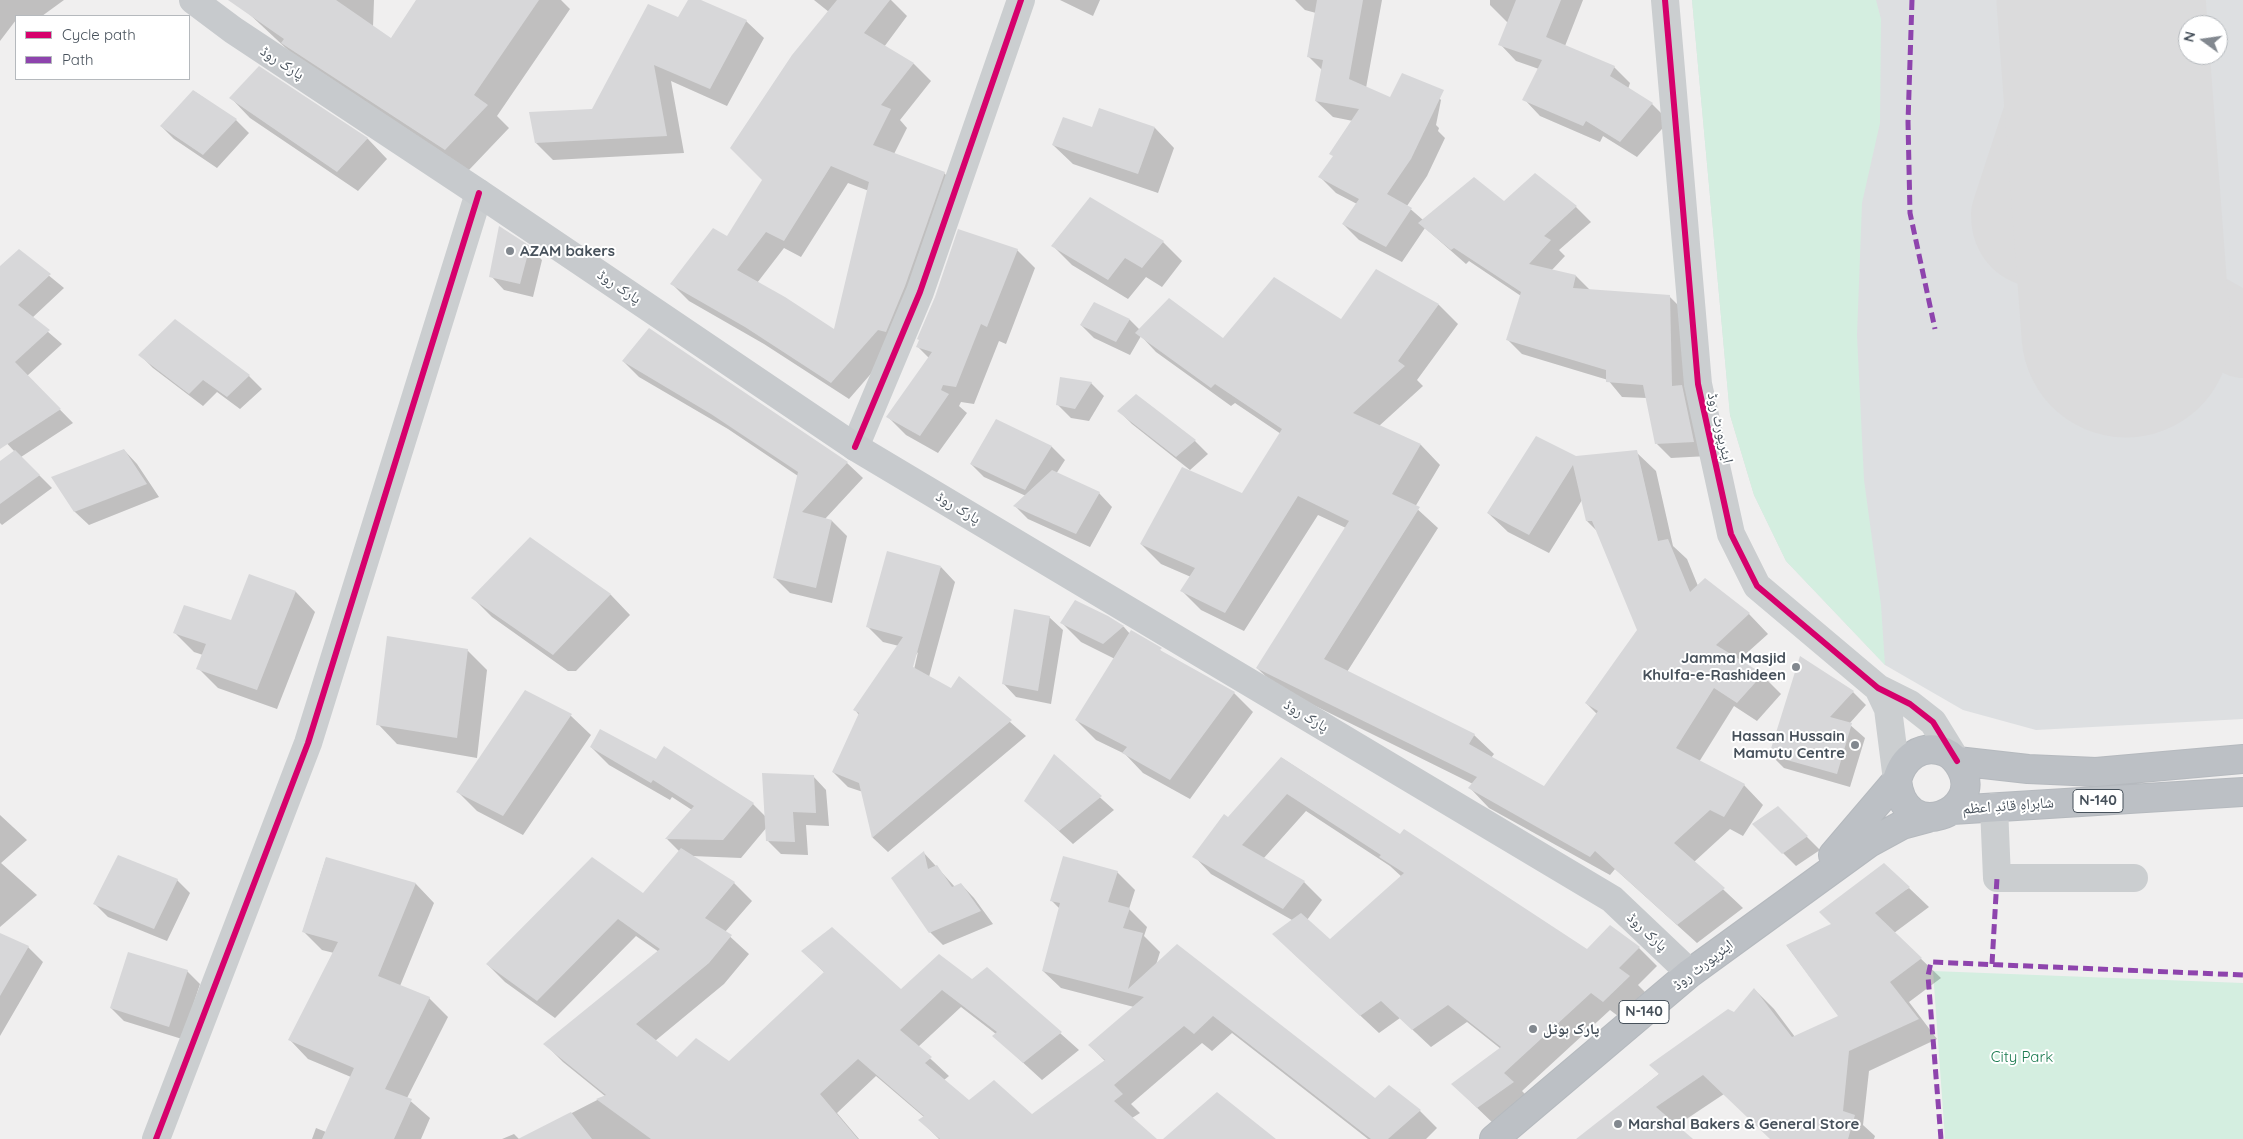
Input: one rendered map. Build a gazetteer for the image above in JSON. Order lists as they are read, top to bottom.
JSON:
{
  "streets": {
    "highway": ["ایئرپورٹ روڈ", "N-140", "شاہراہِ قائدِ اعظم"],
    "main road": ["پارک روڈ"]
  },
  "crossings": [
    ["پارک روڈ", "ایئرپورٹ روڈ"],
    ["ایئرپورٹ روڈ", "N-140"],
    ["ایئرپورٹ روڈ", "شاہراہِ قائدِ اعظم"],
    ["N-140", "شاہراہِ قائدِ اعظم"]
  ],
  "parks": ["City Park"],
  "places": [
    "AZAM bakers",
    "Jamma Masjid Khulfa-e-Rashideen",
    "Hassan Hussain Mamutu Centre",
    "پارک ہوٹل",
    "Marshal Bakers & General Store"
  ],
  "legend": ["Cycle path", "Path"],
  "north": "left"
}
